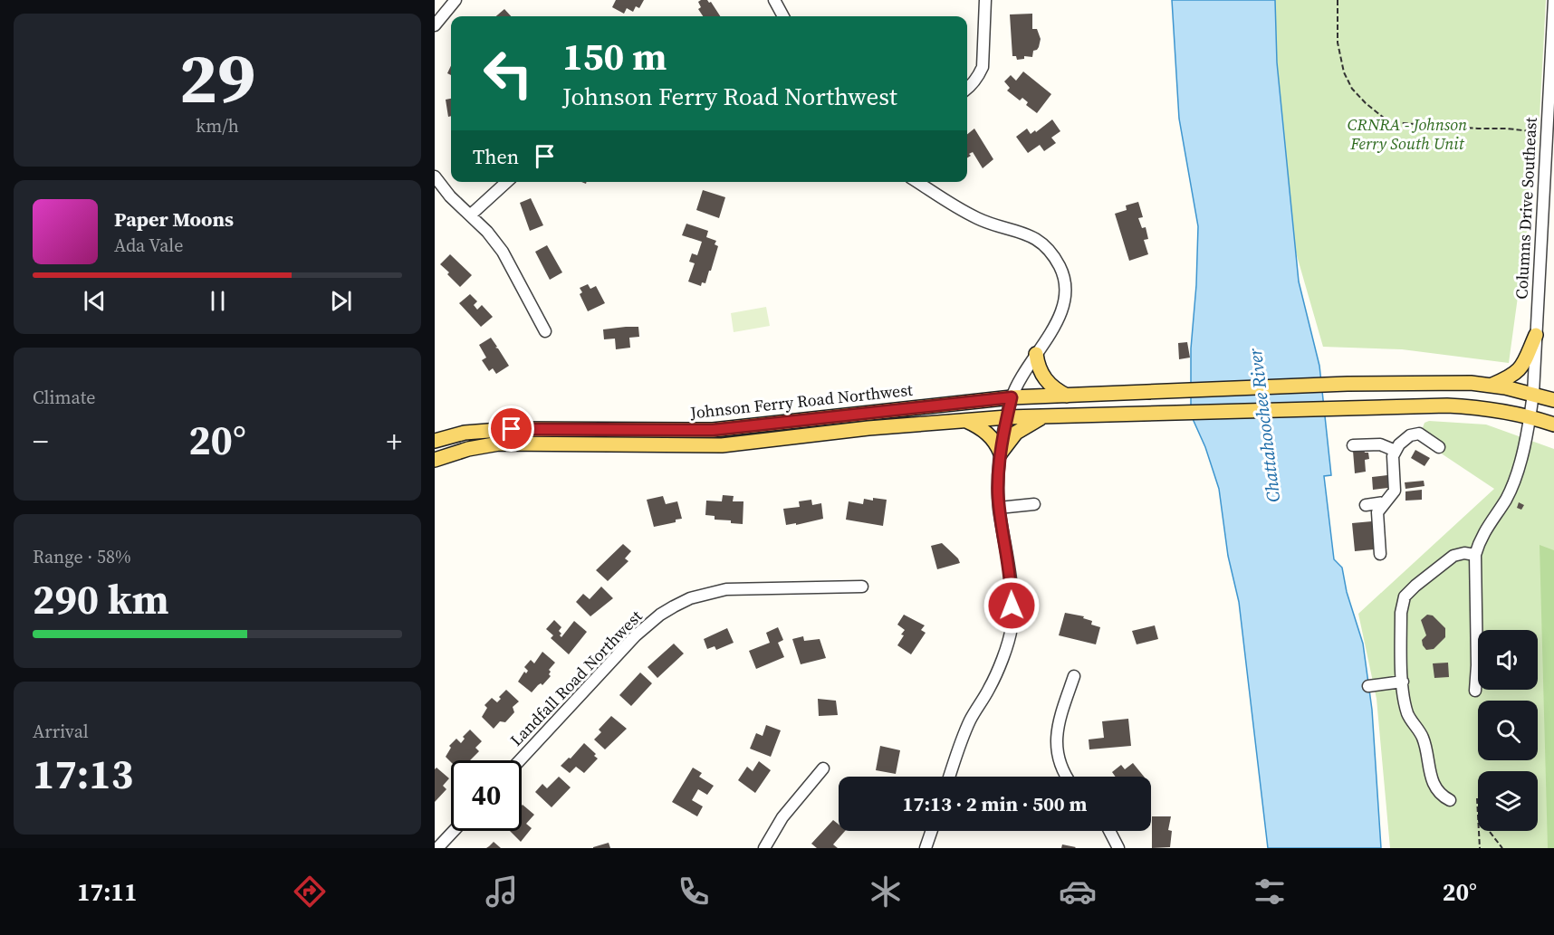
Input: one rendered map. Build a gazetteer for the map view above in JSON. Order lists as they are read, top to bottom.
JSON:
{
  "streets": {
    "main road": ["Johnson Ferry Road Northwest"],
    "street": ["Columns Drive Southeast", "Landfall Road Northwest"]
  },
  "crossings": [
    ["Columns Drive Southeast", "Johnson Ferry Road Northwest"]
  ],
  "water": ["Chattahoochee River"],
  "parks": ["CRNRA - Johnson Ferry South Unit"],
  "page": {
    "tile": [
      ["29", "km/h"],
      "Climate",
      ["Range · 58%", "290 km"],
      ["Arrival", "17:13"]
    ],
    "turn": ["150 m", "Johnson Ferry Road Northwest"],
    "then": "Then",
    "song": ["Paper Moons", "Ada Vale"],
    "heat": ["−", "20°", "+"],
    "limit": "40",
    "trip": "17:13 · 2 min · 500 m",
    "tabs": ["17:11", "20°"]
  }
}
